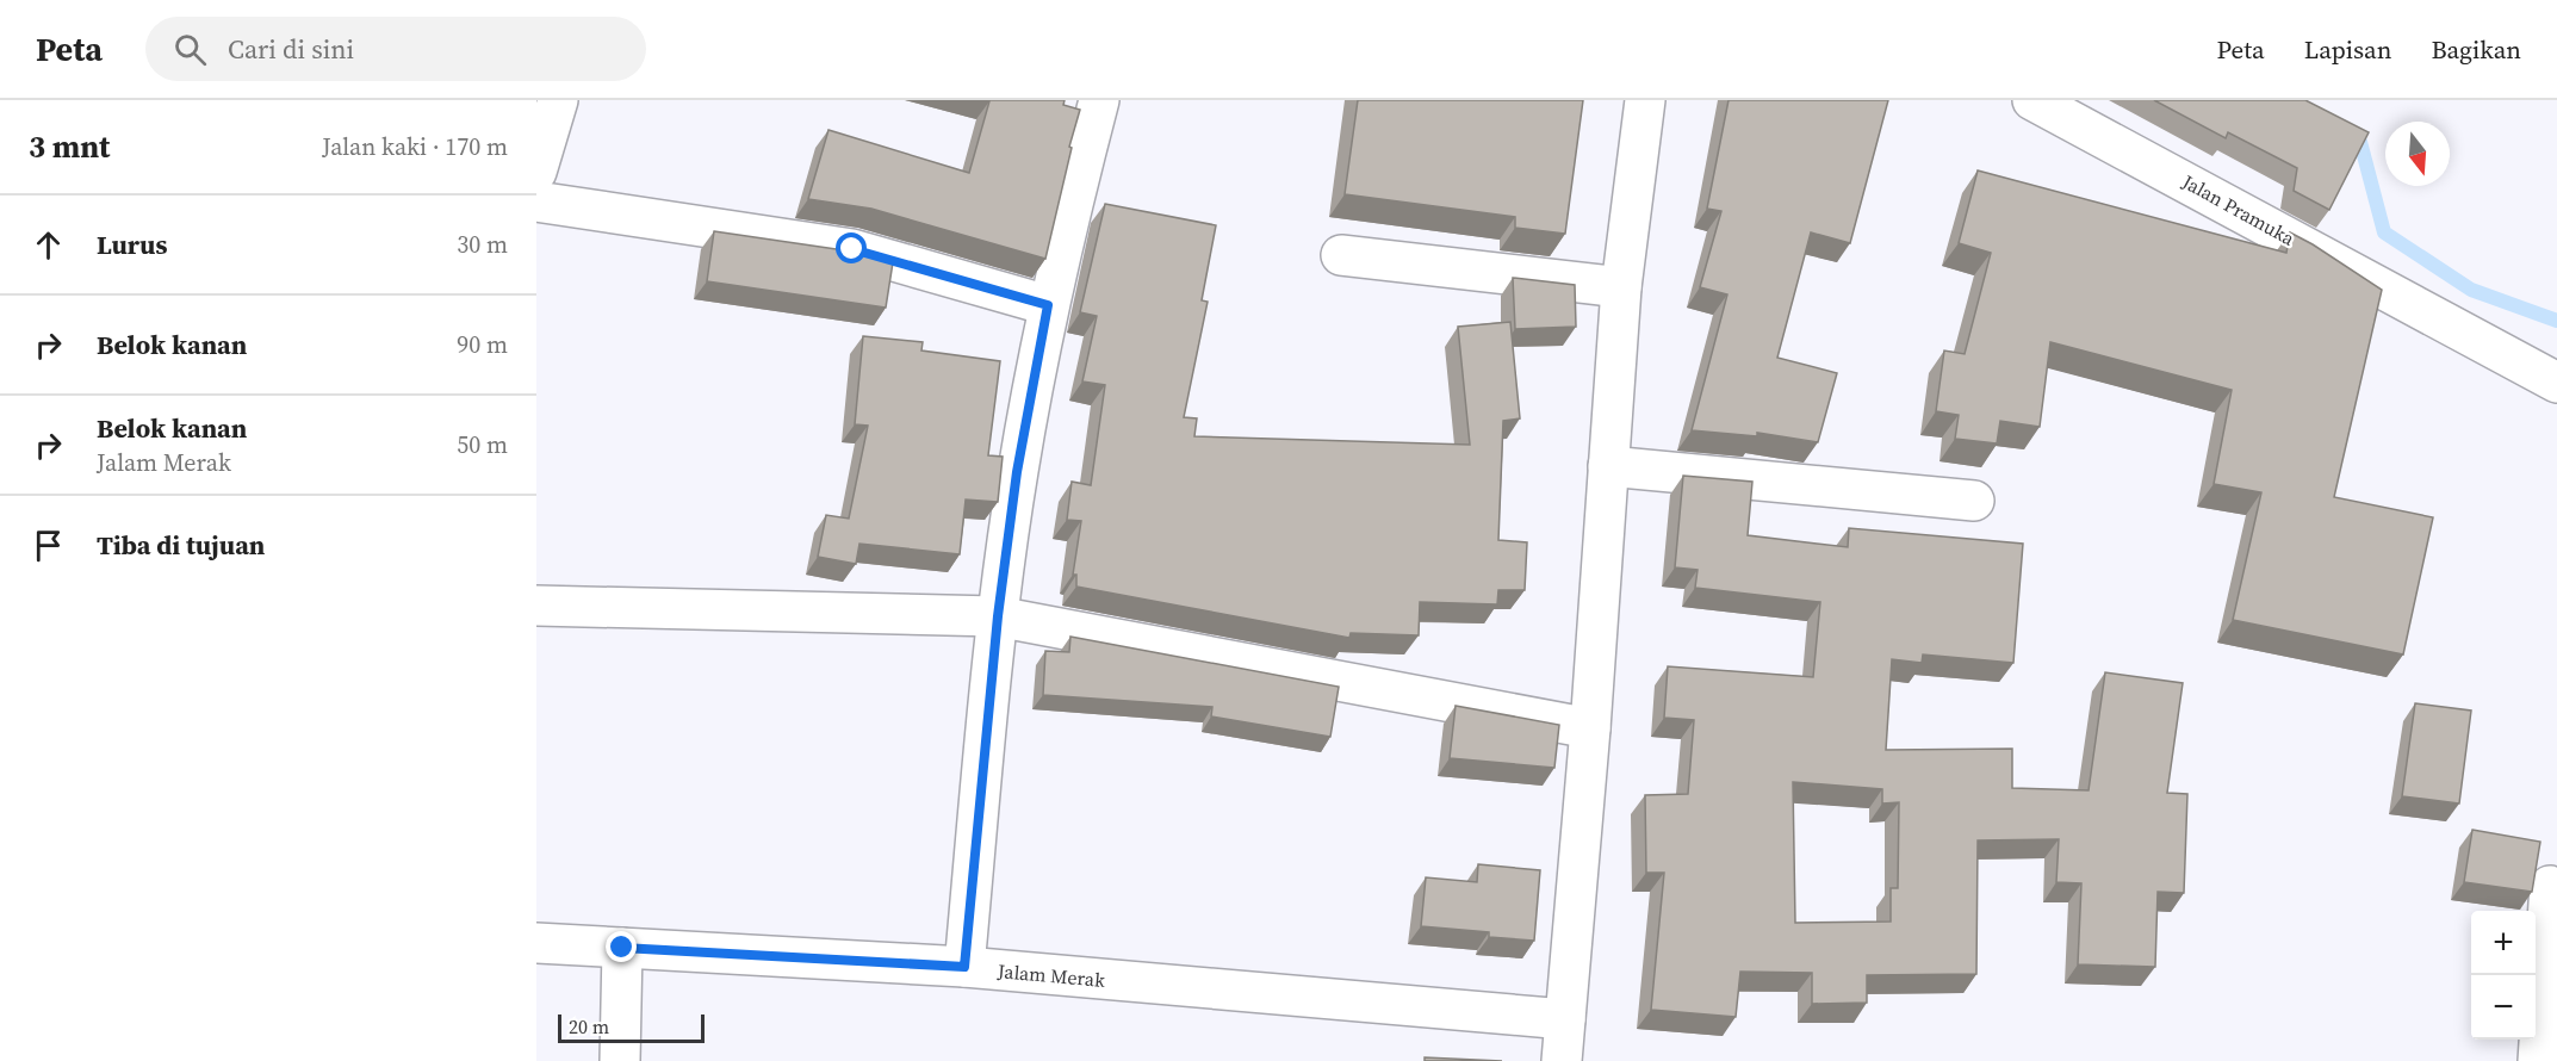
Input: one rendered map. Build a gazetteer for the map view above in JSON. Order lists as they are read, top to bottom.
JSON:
{
  "streets": {
    "street": ["Jalan Pramuka", "Jalam Merak"]
  },
  "scale_bar": "20 m",
  "north": "bottom",
  "page": {
    "header": "Peta",
    "search": "Cari di sini",
    "nav": ["Peta", "Lapisan", "Bagikan"],
    "heading": ["3 mnt", "Jalan kaki · 170 m"],
    "list": [
      ["Lurus", "30 m"],
      ["Belok kanan", "90 m"],
      ["Belok kanan", "Jalam Merak", "50 m"],
      "Tiba di tujuan"
    ],
    "map_buttons": ["+", "−"],
    "scale": "20 m"
  }
}
